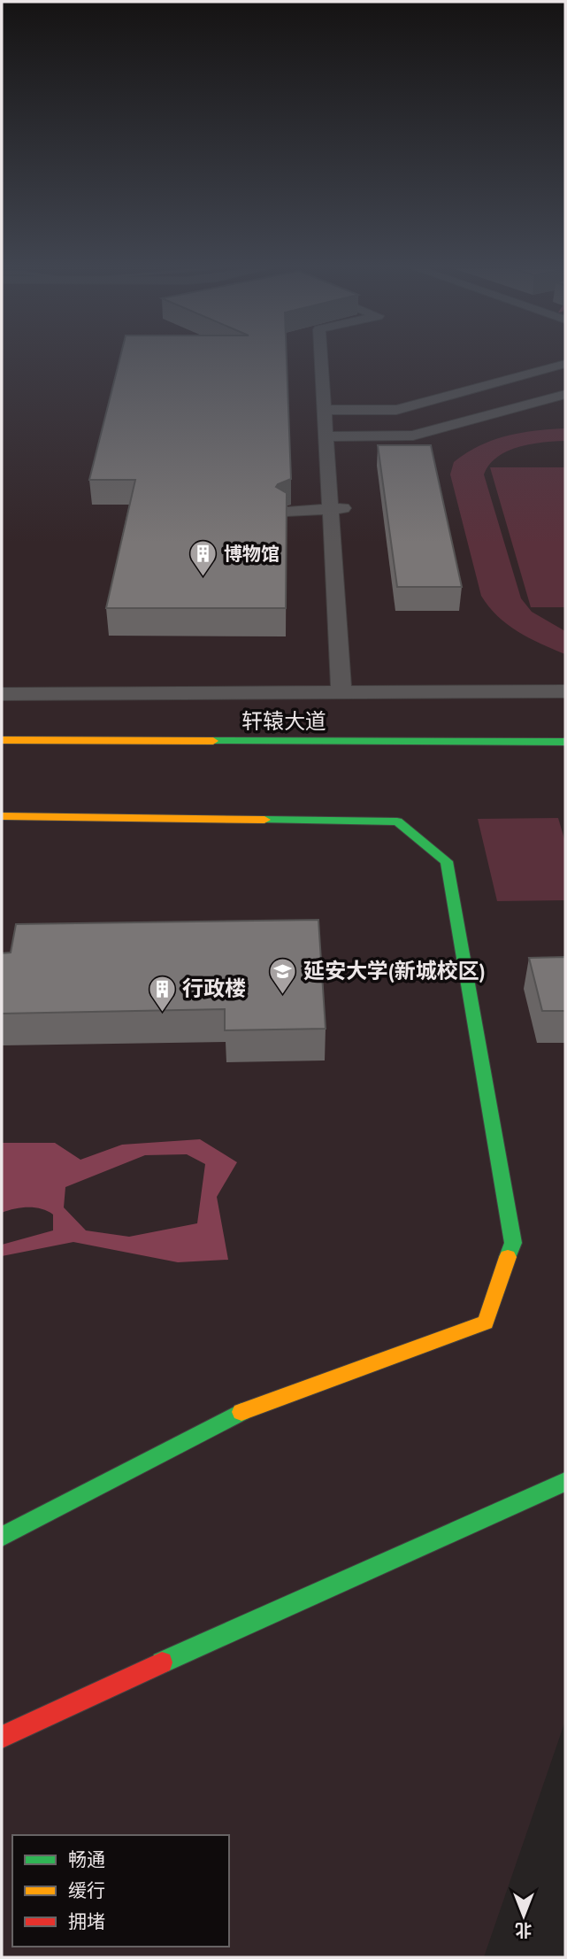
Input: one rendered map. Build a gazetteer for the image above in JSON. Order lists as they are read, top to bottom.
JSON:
{
  "streets": {
    "street": ["轩辕大道"]
  },
  "places": {
    "building": ["博物馆", "行政楼"],
    "school or university": ["延安大学(新城校区)"]
  },
  "legend": ["畅通", "缓行", "拥堵"],
  "north": "bottom"
}
